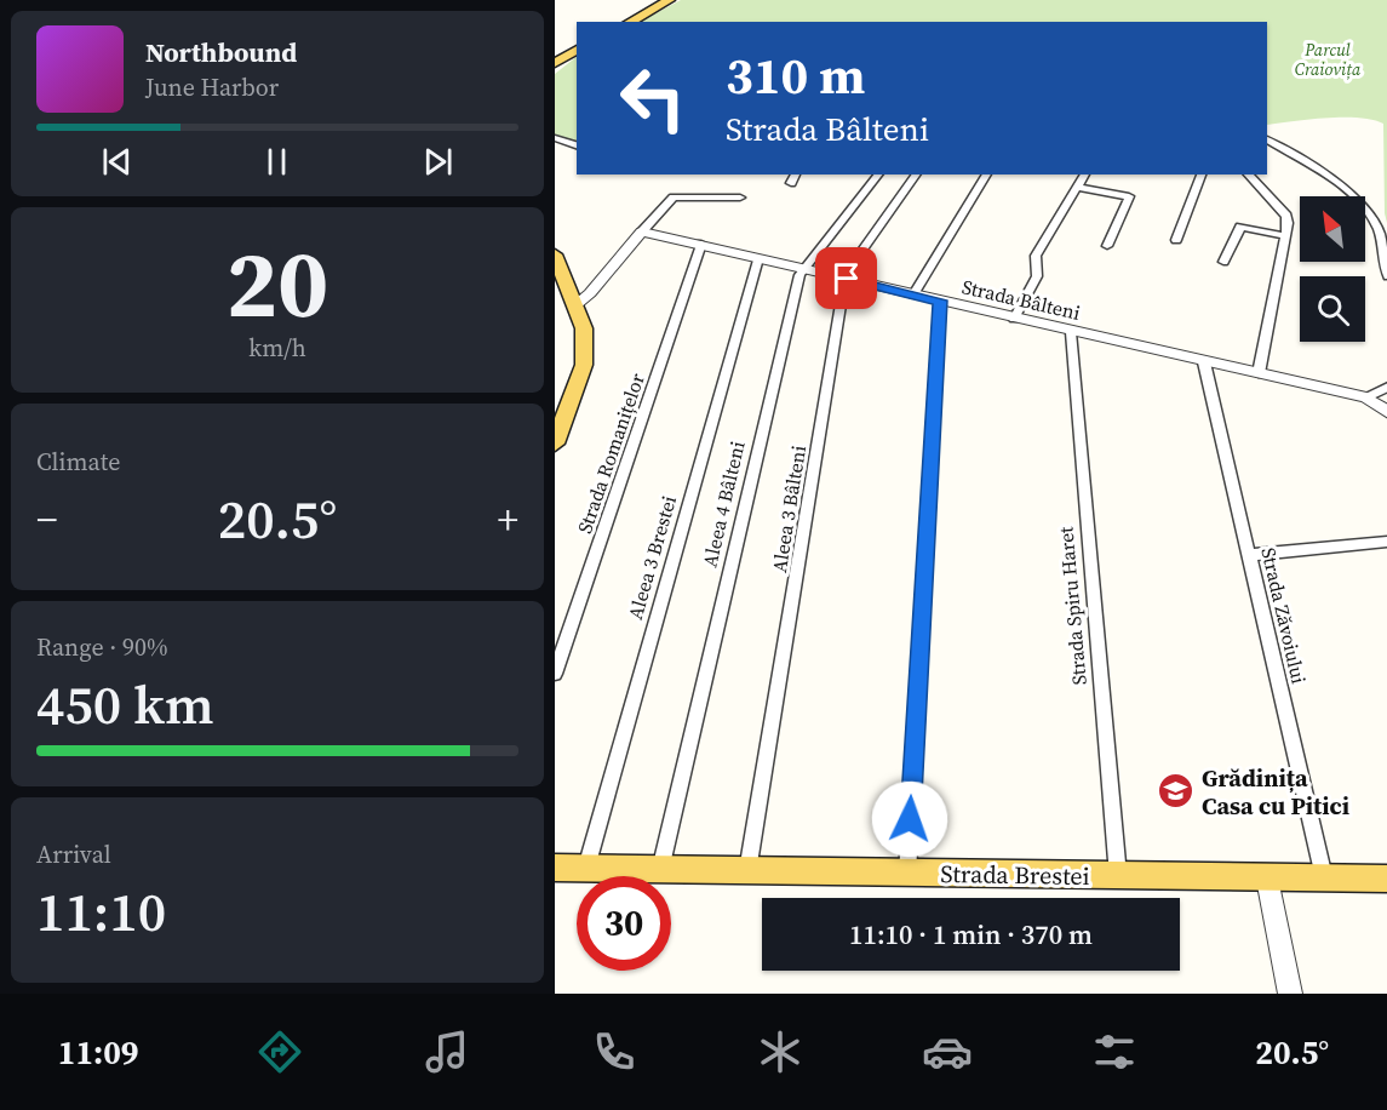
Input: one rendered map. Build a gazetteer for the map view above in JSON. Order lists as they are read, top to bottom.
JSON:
{
  "streets": {
    "main road": ["Strada Brestei"],
    "street": [
      "Strada Bâlteni",
      "Strada Romanițelor",
      "Aleea 4 Bâlteni",
      "Aleea 3 Bâlteni",
      "Aleea 3 Brestei",
      "Strada Spiru Haret",
      "Strada Zăvoiului"
    ]
  },
  "crossings": [
    ["Strada Bâlteni", "Strada Romanițelor"],
    ["Strada Bâlteni", "Aleea 4 Bâlteni"],
    ["Strada Bâlteni", "Aleea 3 Bâlteni"],
    ["Strada Bâlteni", "Aleea 3 Brestei"],
    ["Strada Bâlteni", "Strada Spiru Haret"],
    ["Strada Bâlteni", "Strada Zăvoiului"],
    ["Aleea 4 Bâlteni", "Strada Brestei"],
    ["Aleea 3 Bâlteni", "Strada Brestei"],
    ["Aleea 3 Brestei", "Strada Brestei"],
    ["Strada Spiru Haret", "Strada Brestei"],
    ["Strada Zăvoiului", "Strada Brestei"]
  ],
  "parks": ["Parcul Craiovița"],
  "places": {
    "school or university": ["Grădinița Casa cu Pitici"]
  },
  "north": "top left",
  "page": {
    "turn": ["310 m", "Strada Bâlteni"],
    "song": ["Northbound", "June Harbor"],
    "tile": [
      ["20", "km/h"],
      "Climate",
      ["Range · 90%", "450 km"],
      ["Arrival", "11:10"]
    ],
    "heat": ["−", "20.5°", "+"],
    "limit": "30",
    "trip": "11:10 · 1 min · 370 m",
    "tabs": ["11:09", "20.5°"]
  }
}
